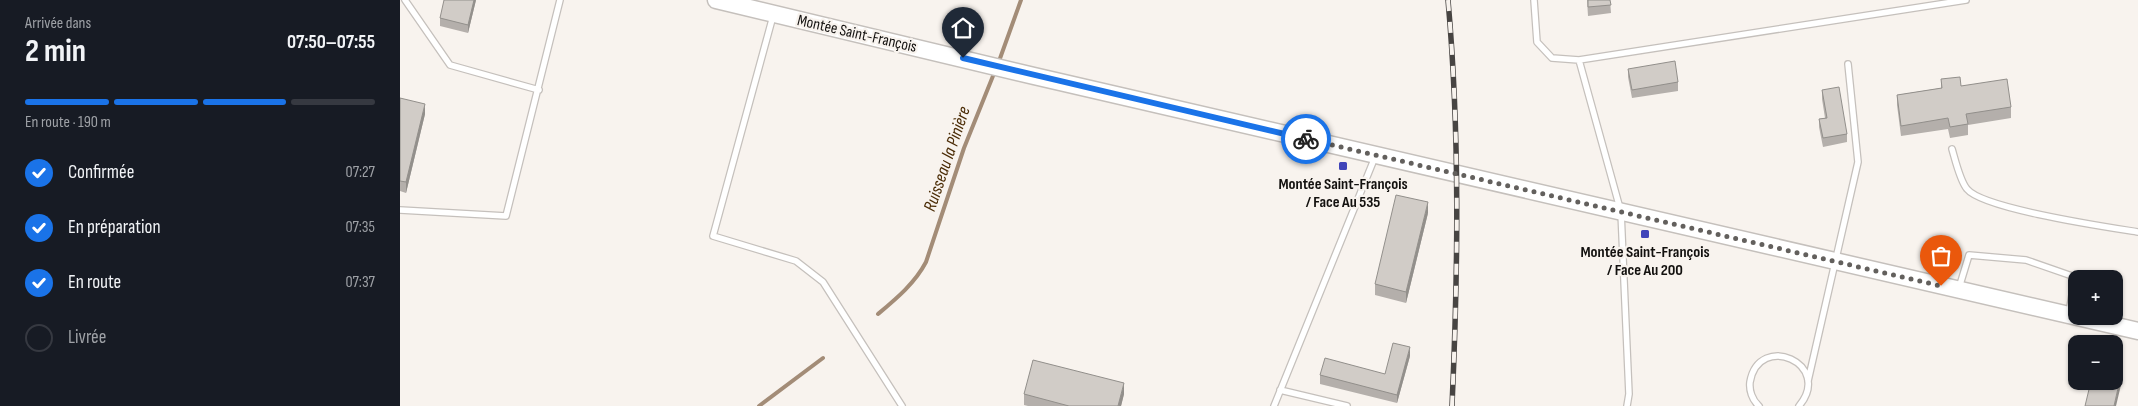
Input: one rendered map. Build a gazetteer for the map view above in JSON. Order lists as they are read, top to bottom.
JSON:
{
  "streets": {
    "street": ["Montée Saint-François"]
  },
  "water": ["Ruisseau la Pinière"],
  "places": {
    "transit": ["Montée Saint-François / Face Au 535", "Montée Saint-François / Face Au 200"]
  },
  "page": {
    "heading": ["2 min", "Arrivée dans", "07:50–07:55"],
    "bar": "En route · 190 m",
    "list": [
      ["Confirmée", "07:27"],
      ["En préparation", "07:35"],
      ["En route", "07:37"],
      "Livrée"
    ],
    "map_buttons": ["+", "−"]
  }
}
